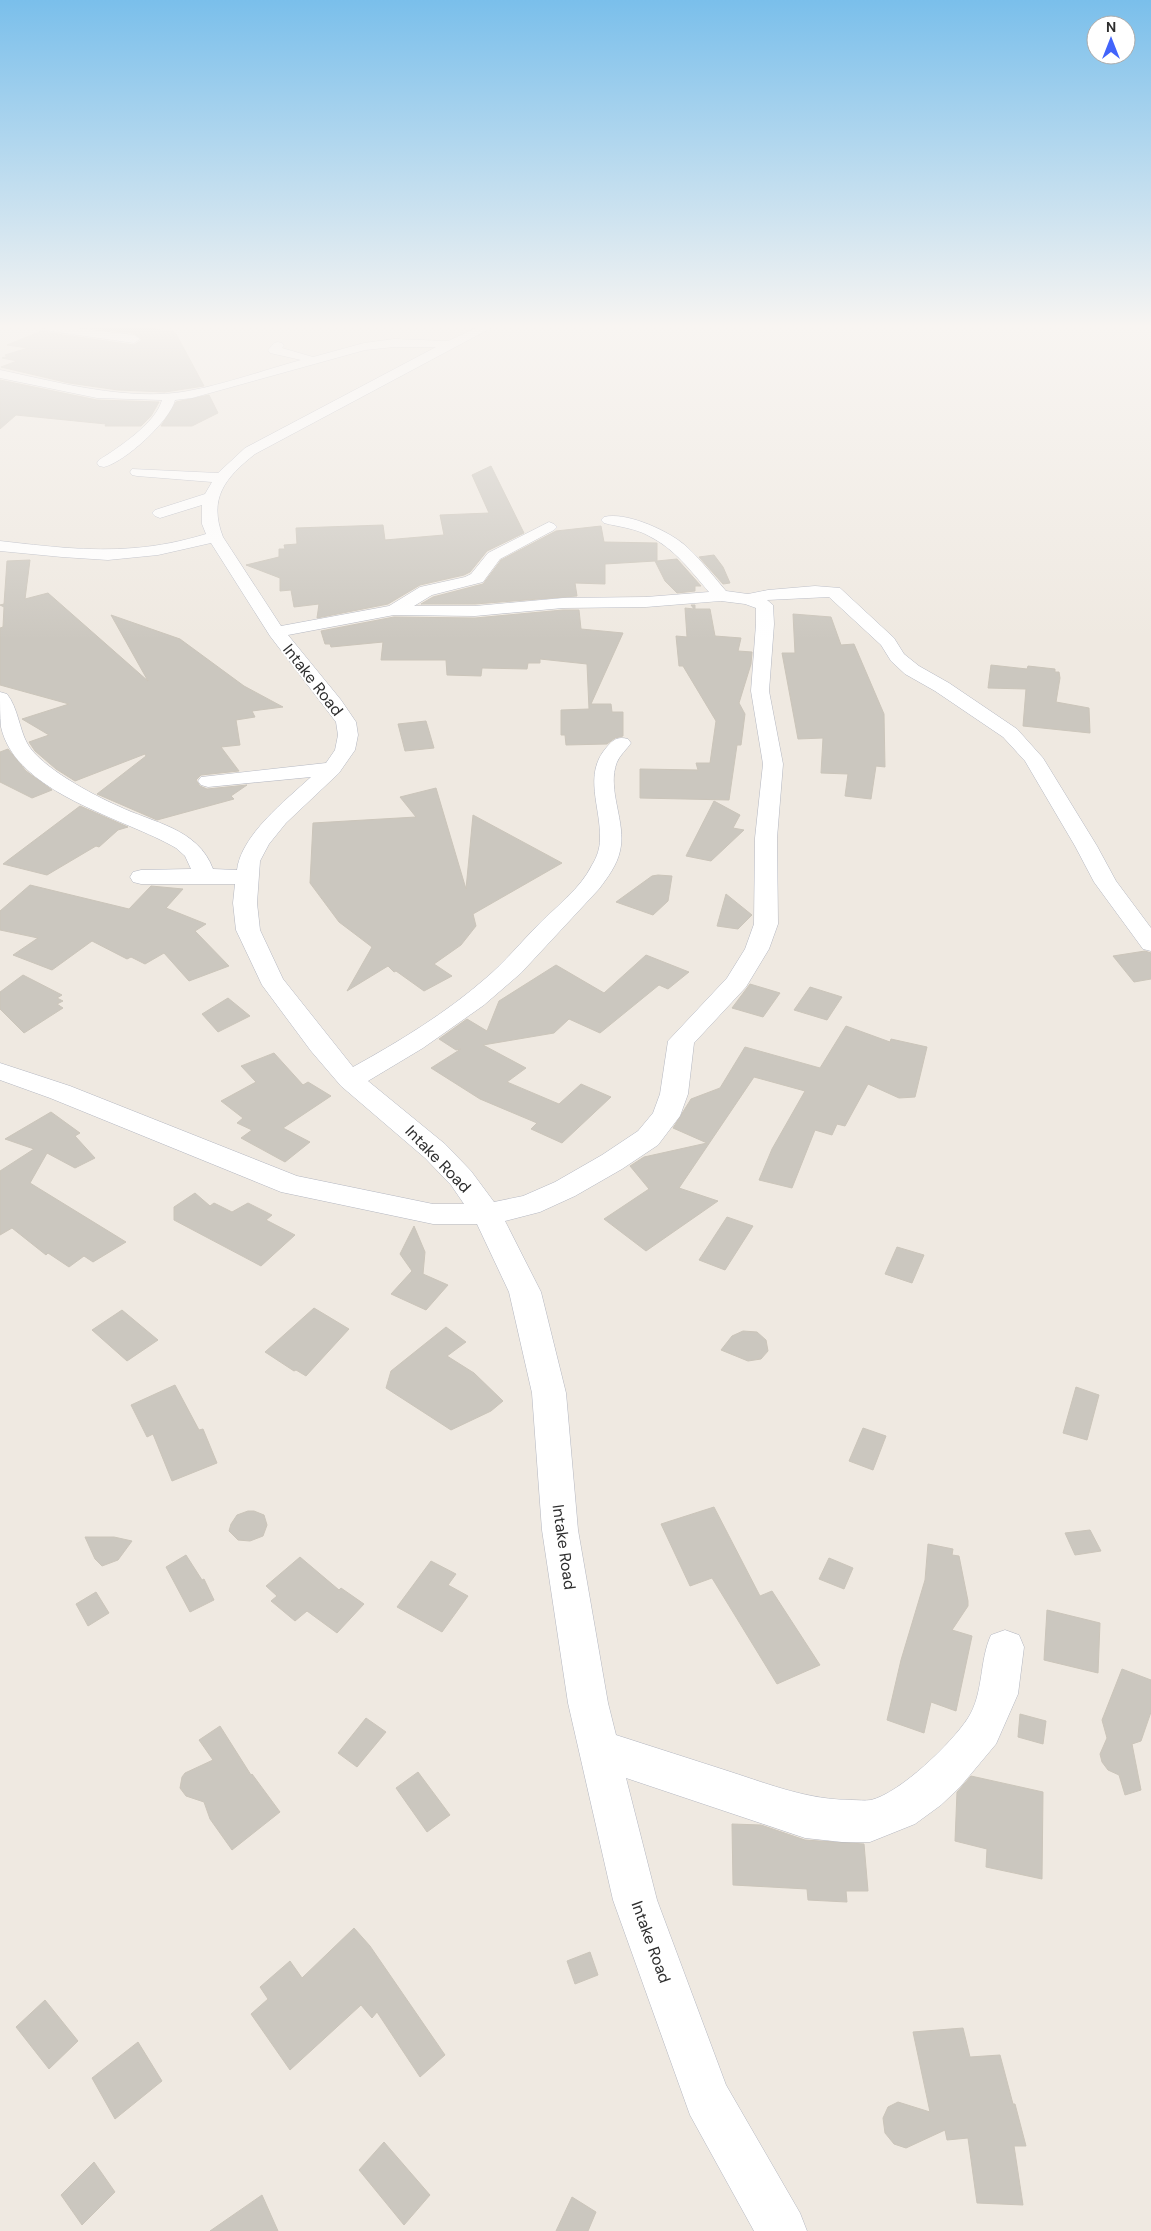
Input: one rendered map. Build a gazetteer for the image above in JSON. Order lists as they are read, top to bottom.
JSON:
{
  "streets": {
    "street": ["Intake Road"]
  },
  "north": "top"
}
